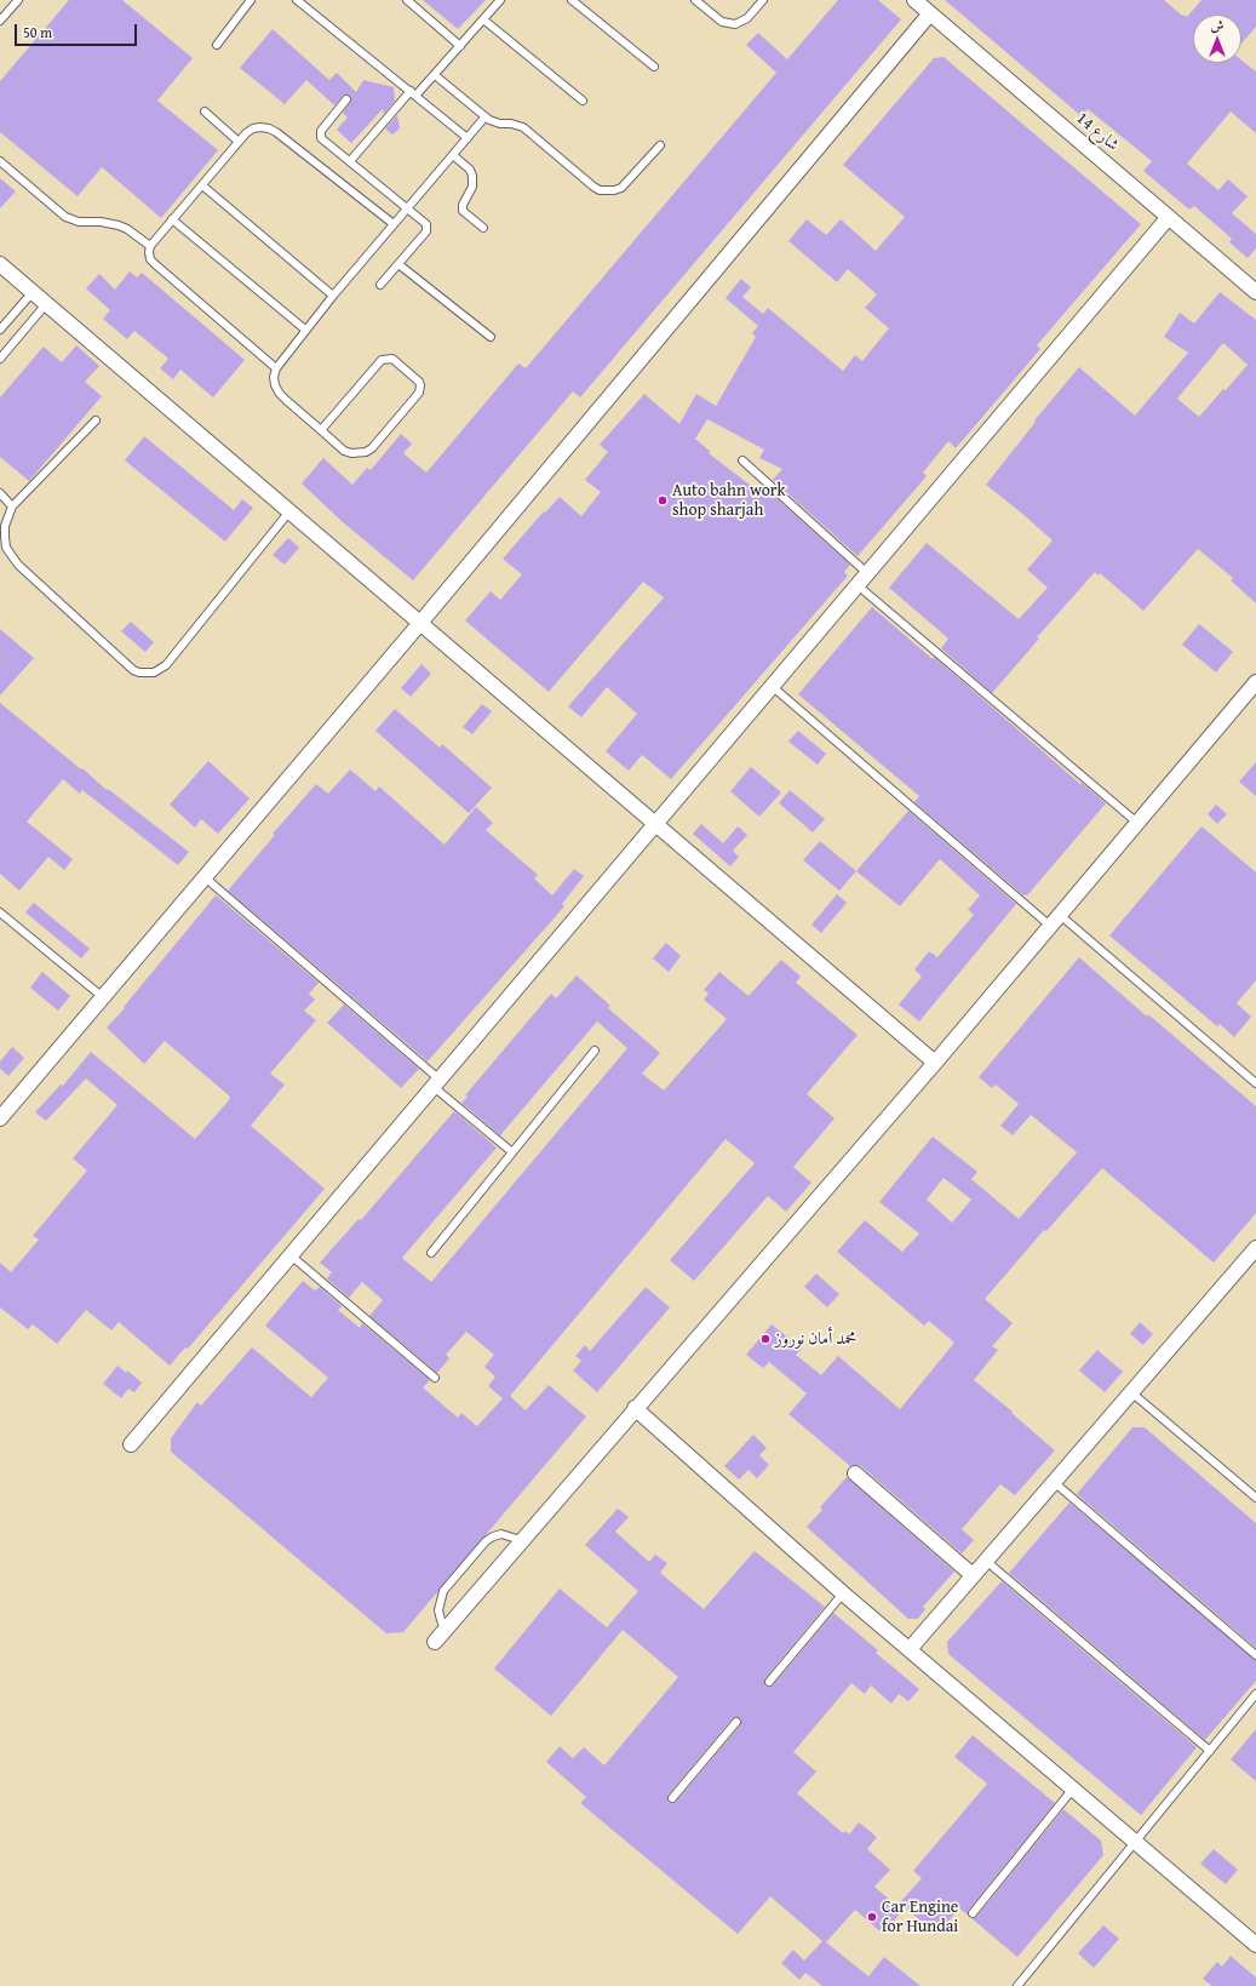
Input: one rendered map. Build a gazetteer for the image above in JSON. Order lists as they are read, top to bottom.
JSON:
{
  "streets": {
    "street": ["شارع 14"]
  },
  "places": ["Auto bahn work shop sharjah", "محمد أمان نوروز", "Car Engine for Hundai"],
  "scale_bar": "50 m",
  "north": "top"
}
